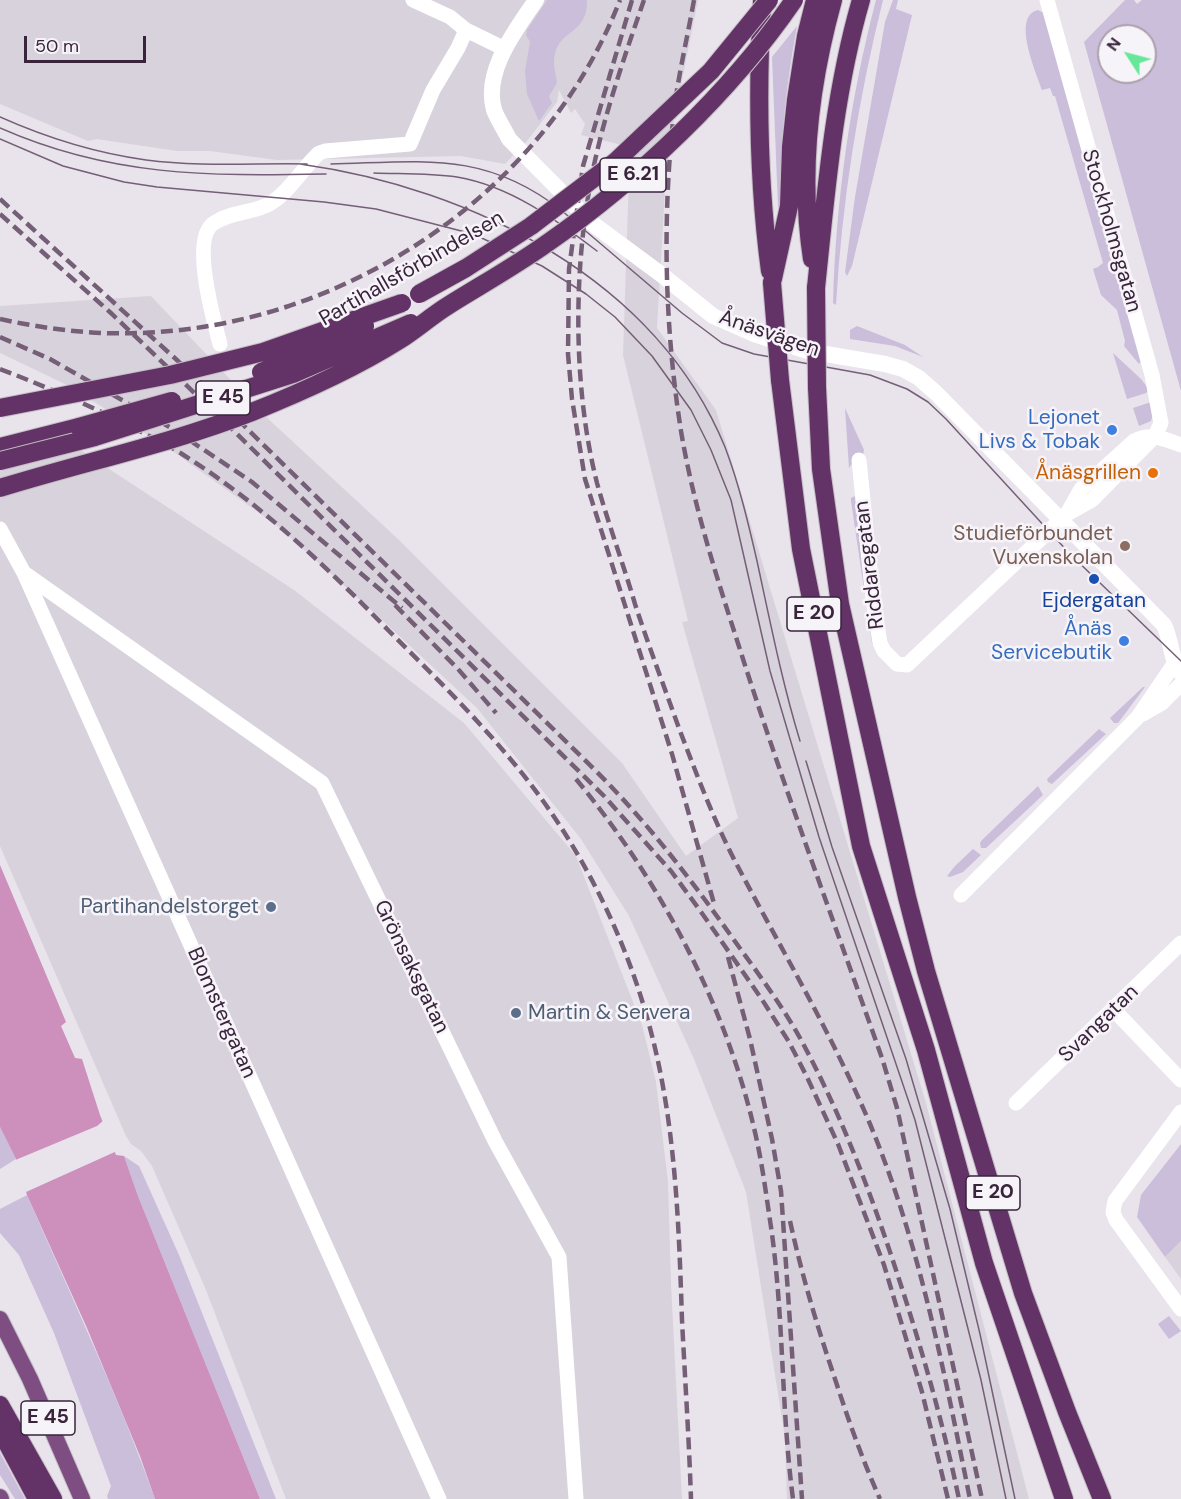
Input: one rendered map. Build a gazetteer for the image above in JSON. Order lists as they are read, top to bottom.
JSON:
{
  "streets": {
    "highway": [
      "E 6.21",
      "Partihallsförbindelsen",
      "E 45",
      "E 20"
    ],
    "street": [
      "Stockholmsgatan",
      "Ånäsvägen",
      "Riddaregatan",
      "Grönsaksgatan",
      "Blomstergatan",
      "Svangatan"
    ]
  },
  "crossings": [
    ["E 6.21", "Partihallsförbindelsen"],
    ["Ånäsvägen", "Riddaregatan"],
    ["Grönsaksgatan", "Blomstergatan"]
  ],
  "places": [
    "Lejonet Livs & Tobak",
    "Ånäsgrillen",
    "Studieförbundet Vuxenskolan",
    "Ejdergatan",
    "Ånäs Servicebutik",
    "Partihandelstorget",
    "Martin & Servera"
  ],
  "scale_bar": "50 m",
  "north": "top left"
}
